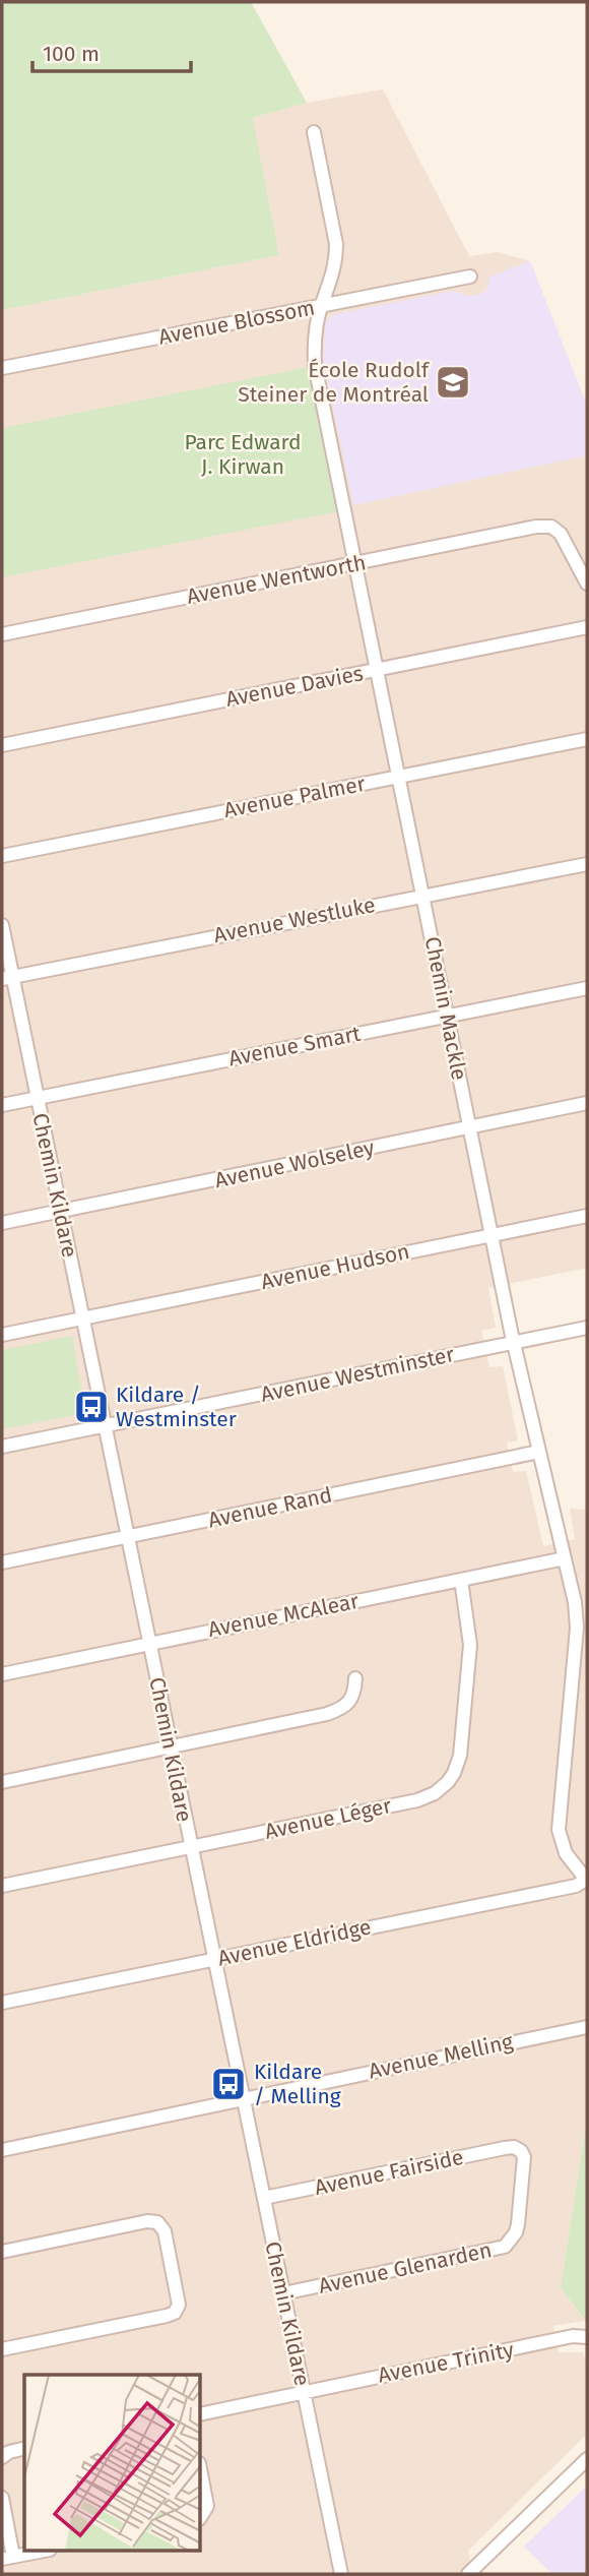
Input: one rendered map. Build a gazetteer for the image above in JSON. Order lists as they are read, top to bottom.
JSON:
{
  "streets": {
    "street": [
      "Avenue Blossom",
      "Avenue Wentworth",
      "Avenue Davies",
      "Avenue Palmer",
      "Avenue Westluke",
      "Chemin Mackle",
      "Avenue Smart",
      "Avenue Wolseley",
      "Chemin Kildare",
      "Avenue Hudson",
      "Avenue Westminster",
      "Avenue Rand",
      "Avenue McAlear",
      "Avenue Léger",
      "Avenue Eldridge",
      "Avenue Melling",
      "Avenue Fairside",
      "Avenue Glenarden",
      "Avenue Trinity"
    ]
  },
  "crossings": [
    ["Avenue Blossom", "Chemin Mackle"],
    ["Avenue Wentworth", "Chemin Mackle"],
    ["Avenue Davies", "Chemin Mackle"],
    ["Avenue Palmer", "Chemin Mackle"],
    ["Avenue Westluke", "Chemin Mackle"],
    ["Avenue Westluke", "Chemin Kildare"],
    ["Chemin Mackle", "Avenue Smart"],
    ["Chemin Mackle", "Avenue Wolseley"],
    ["Chemin Mackle", "Avenue Hudson"],
    ["Chemin Mackle", "Avenue Westminster"],
    ["Chemin Mackle", "Avenue Rand"],
    ["Chemin Mackle", "Avenue McAlear"],
    ["Chemin Mackle", "Avenue Eldridge"],
    ["Avenue Smart", "Chemin Kildare"],
    ["Avenue Wolseley", "Chemin Kildare"],
    ["Chemin Kildare", "Avenue Hudson"],
    ["Chemin Kildare", "Avenue Westminster"],
    ["Chemin Kildare", "Avenue Rand"],
    ["Chemin Kildare", "Avenue McAlear"],
    ["Chemin Kildare", "Avenue Léger"],
    ["Chemin Kildare", "Avenue Eldridge"],
    ["Chemin Kildare", "Avenue Melling"],
    ["Chemin Kildare", "Avenue Fairside"],
    ["Chemin Kildare", "Avenue Glenarden"],
    ["Chemin Kildare", "Avenue Trinity"],
    ["Avenue McAlear", "Avenue Léger"],
    ["Avenue Fairside", "Avenue Glenarden"]
  ],
  "parks": ["Parc Edward J. Kirwan"],
  "places": {
    "school or university": ["École Rudolf Steiner de Montréal"],
    "bus stop": ["Kildare / Westminster", "Kildare / Melling"]
  },
  "scale_bar": "100 m"
}
